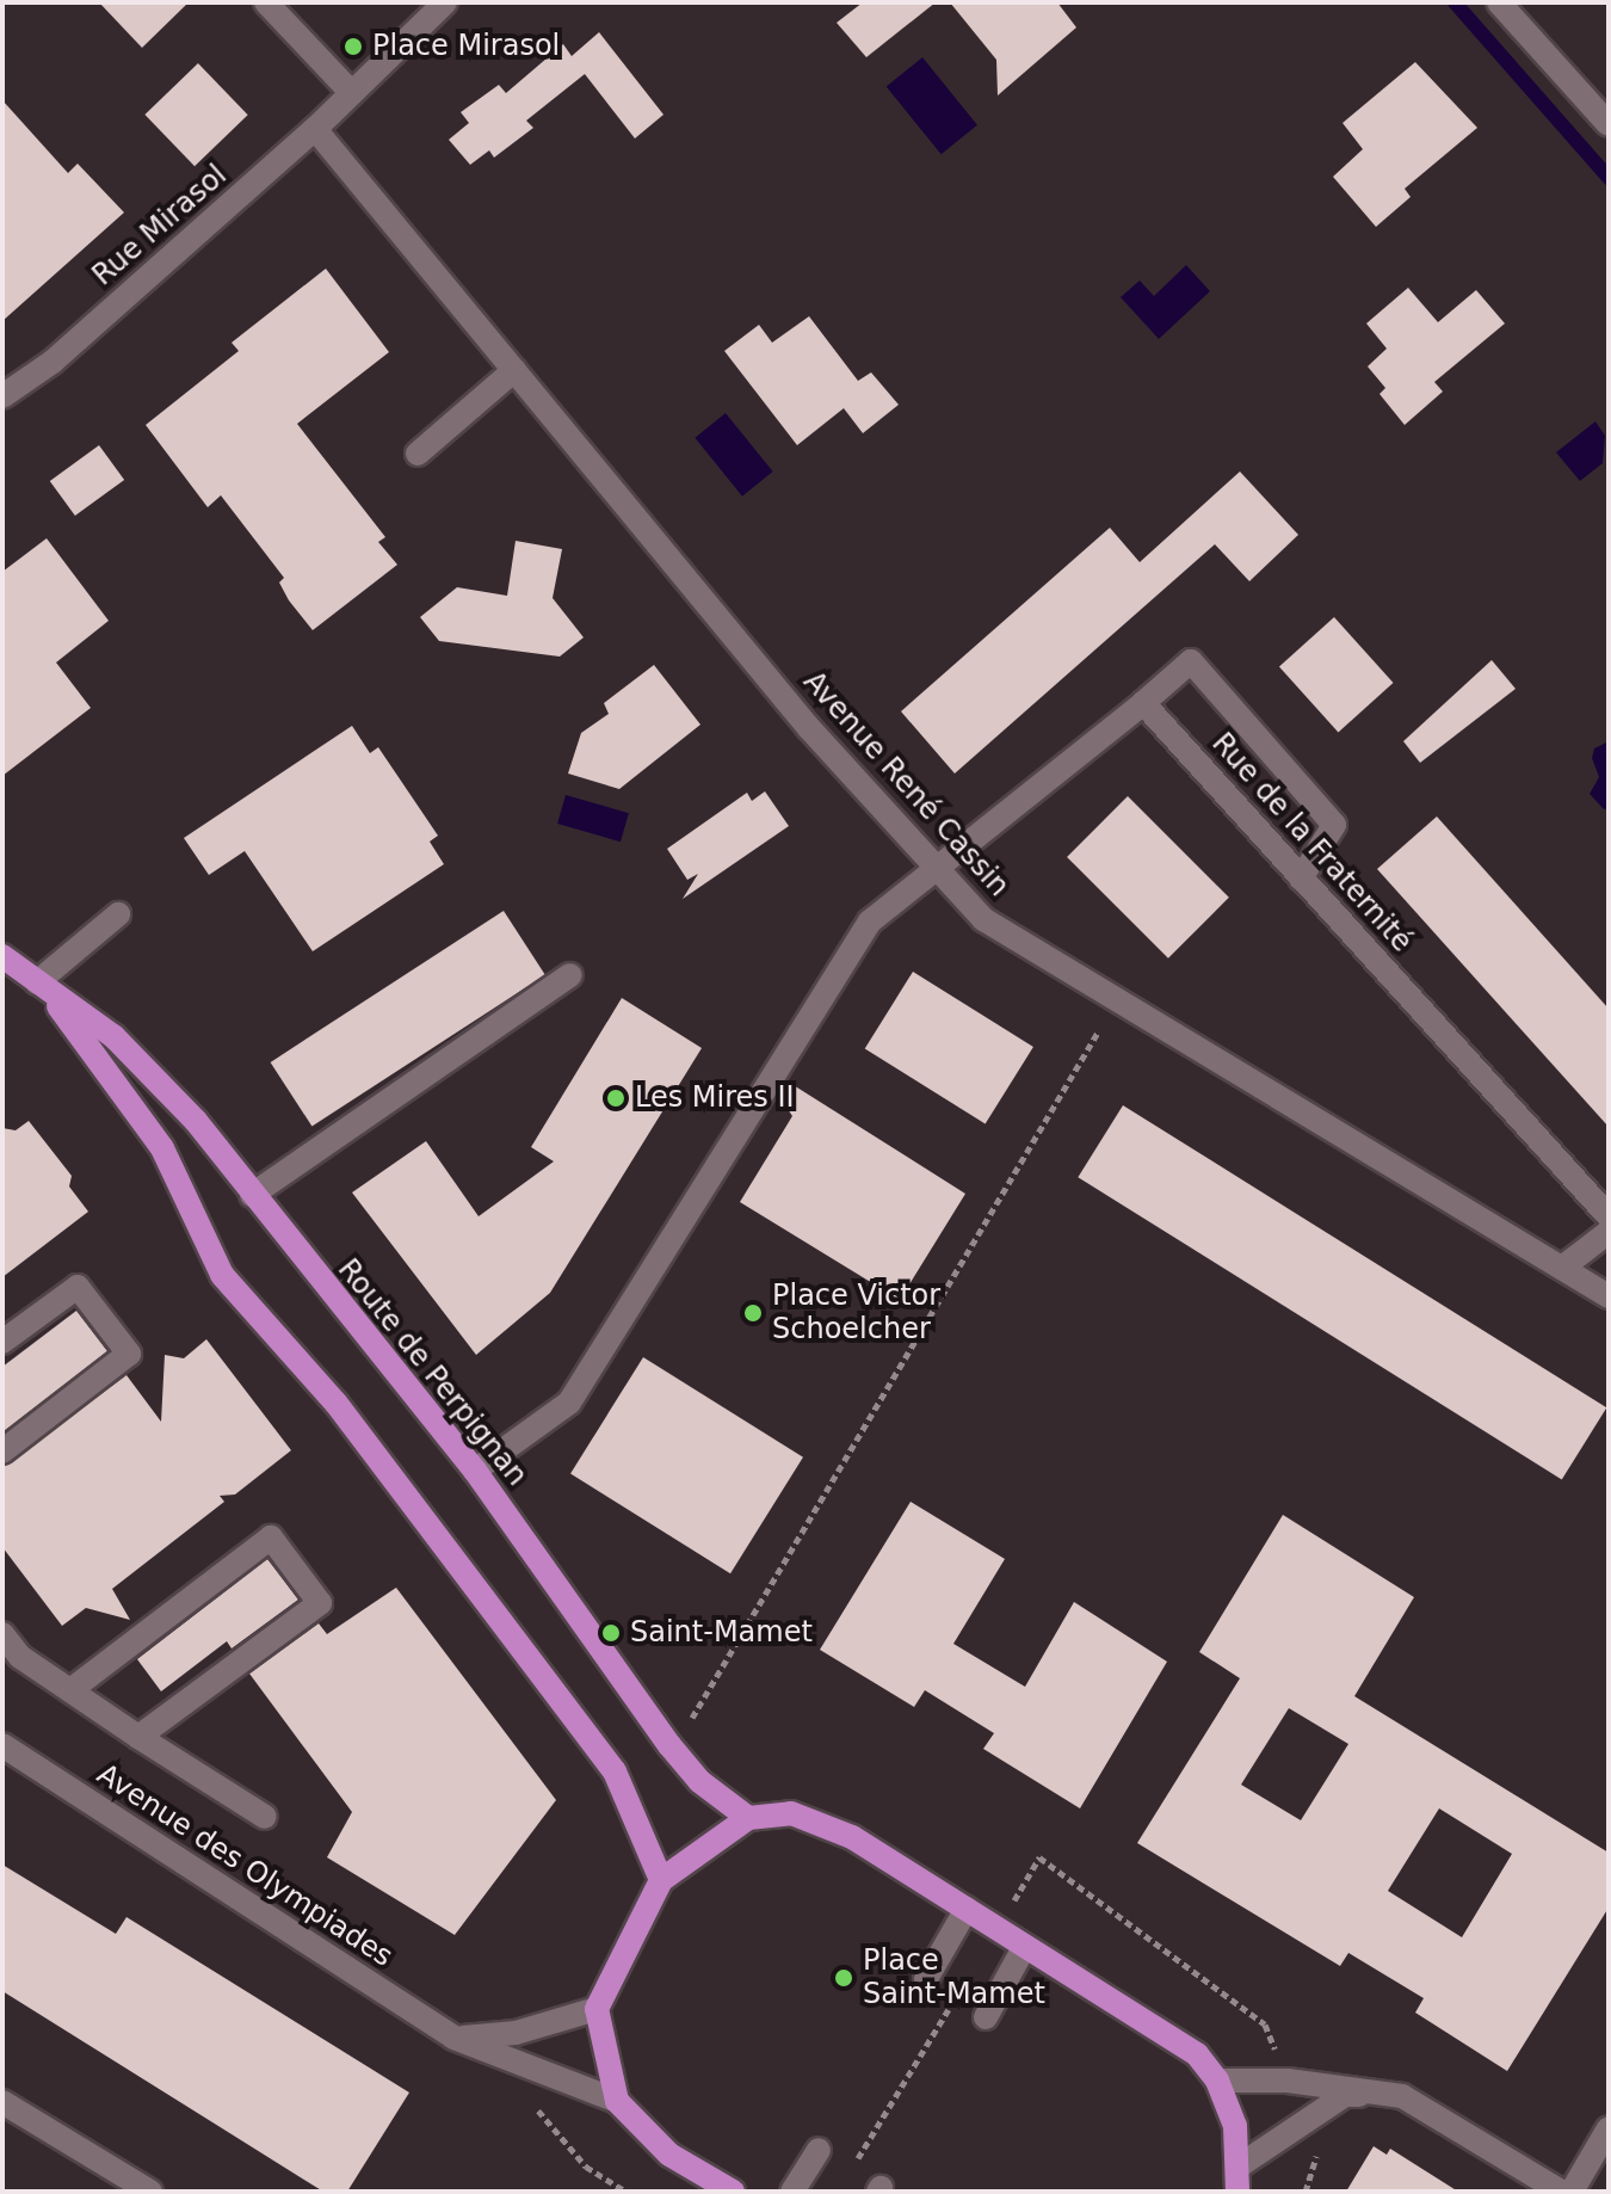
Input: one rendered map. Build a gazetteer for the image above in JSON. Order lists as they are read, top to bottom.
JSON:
{
  "streets": {
    "main road": ["Route de Perpignan"],
    "street": [
      "Rue Mirasol",
      "Avenue René Cassin",
      "Rue de la Fraternité",
      "Avenue des Olympiades"
    ]
  },
  "crossings": [
    ["Rue Mirasol", "Avenue René Cassin"]
  ],
  "places": [
    "Place Mirasol",
    "Les Mires II",
    "Place Victor Schoelcher",
    "Saint-Mamet",
    "Place Saint-Mamet"
  ]
}
